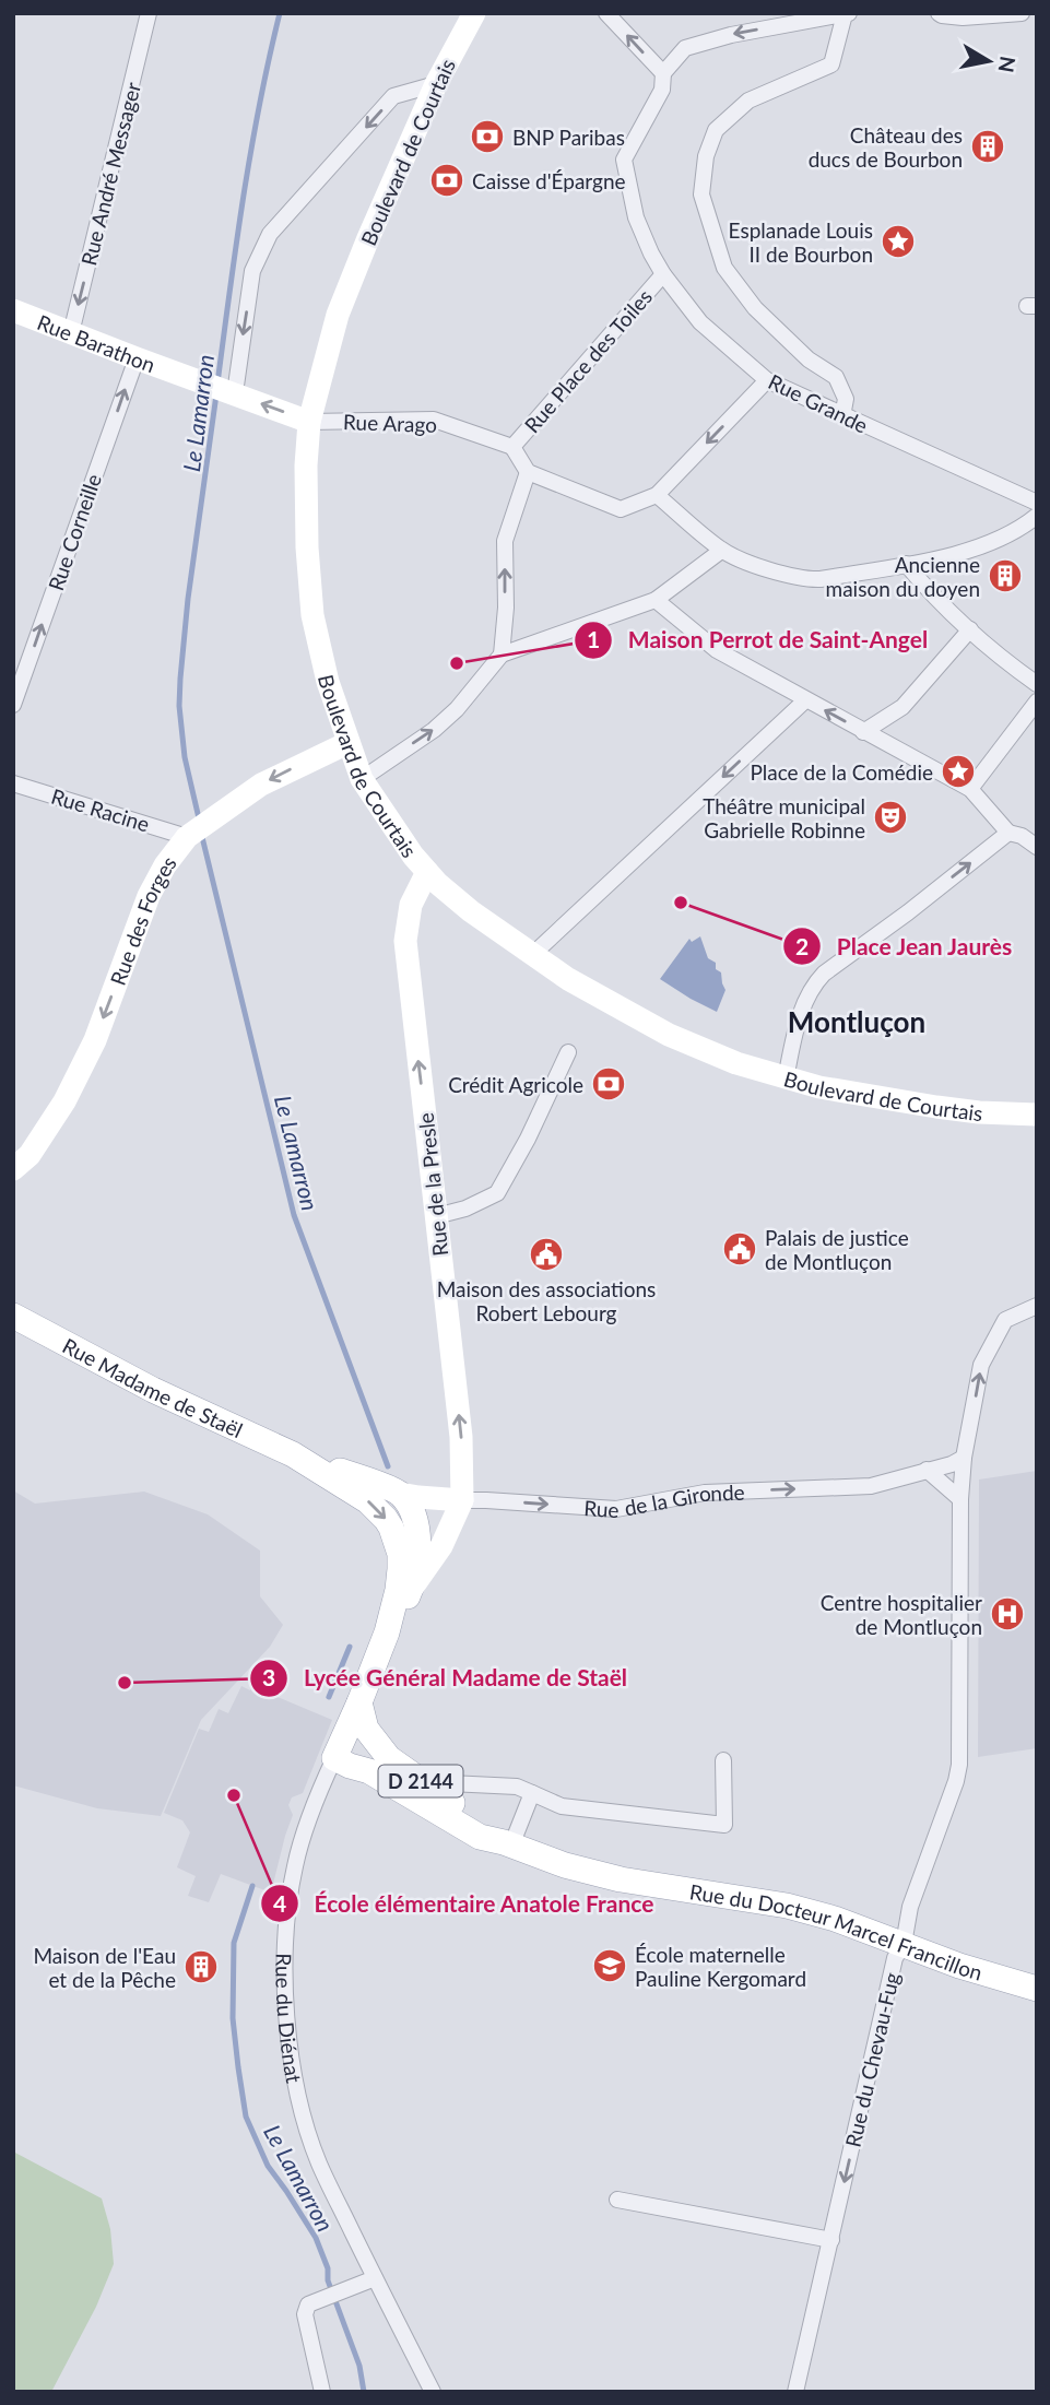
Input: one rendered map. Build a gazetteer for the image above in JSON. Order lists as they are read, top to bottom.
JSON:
{
  "streets": {
    "main road": [
      "Boulevard de Courtais",
      "Rue Barathon",
      "Rue des Forges",
      "Rue de la Presle",
      "Rue Madame de Staël",
      "Rue de la Gironde",
      "D 2144",
      "Rue du Docteur Marcel Francillon",
      "Rue du Diénat"
    ],
    "street": [
      "Rue André Messager",
      "Rue Place des Toiles",
      "Rue Grande",
      "Rue Arago",
      "Rue Corneille",
      "Rue Racine",
      "Rue du Chevau-Fug"
    ]
  },
  "crossings": [
    ["Boulevard de Courtais", "Rue Barathon"],
    ["Boulevard de Courtais", "Rue Arago"],
    ["Boulevard de Courtais", "Rue des Forges"],
    ["Boulevard de Courtais", "Rue de la Presle"],
    ["Rue André Messager", "Rue Barathon"],
    ["Rue Barathon", "Rue Arago"],
    ["Rue Barathon", "Rue Corneille"],
    ["Rue Place des Toiles", "Rue Grande"],
    ["Rue Place des Toiles", "Rue Arago"],
    ["Rue Racine", "Rue des Forges"],
    ["Rue de la Presle", "Rue de la Gironde"],
    ["Rue Madame de Staël", "Rue de la Gironde"],
    ["Rue Madame de Staël", "Rue du Diénat"],
    ["Rue de la Gironde", "Rue du Chevau-Fug"],
    ["Rue du Docteur Marcel Francillon", "Rue du Diénat"],
    ["Rue du Docteur Marcel Francillon", "Rue du Chevau-Fug"]
  ],
  "one_way": [
    "Rue André Messager",
    "Rue Corneille",
    "Rue des Forges",
    "Rue de la Presle",
    "Rue de la Gironde"
  ],
  "districts": ["Montluçon"],
  "water": ["Le Lamarron"],
  "places": {
    "bank": ["BNP Paribas", "Caisse d'Épargne", "Crédit Agricole"],
    "building": ["Château des ducs de Bourbon", "Ancienne maison du doyen", "Maison de l'Eau et de la Pêche"],
    "place": ["Esplanade Louis II de Bourbon", "Place de la Comédie"],
    "other": [
      "Maison Perrot de Saint-Angel",
      "Place Jean Jaurès",
      "Lycée Général Madame de Staël",
      "École élémentaire Anatole France"
    ],
    "theatre": ["Théâtre municipal Gabrielle Robinne"],
    "public building": ["Palais de justice de Montluçon", "Maison des associations Robert Lebourg"],
    "hospital": ["Centre hospitalier de Montluçon"],
    "school or university": ["École maternelle Pauline Kergomard"]
  },
  "north": "right"
}
